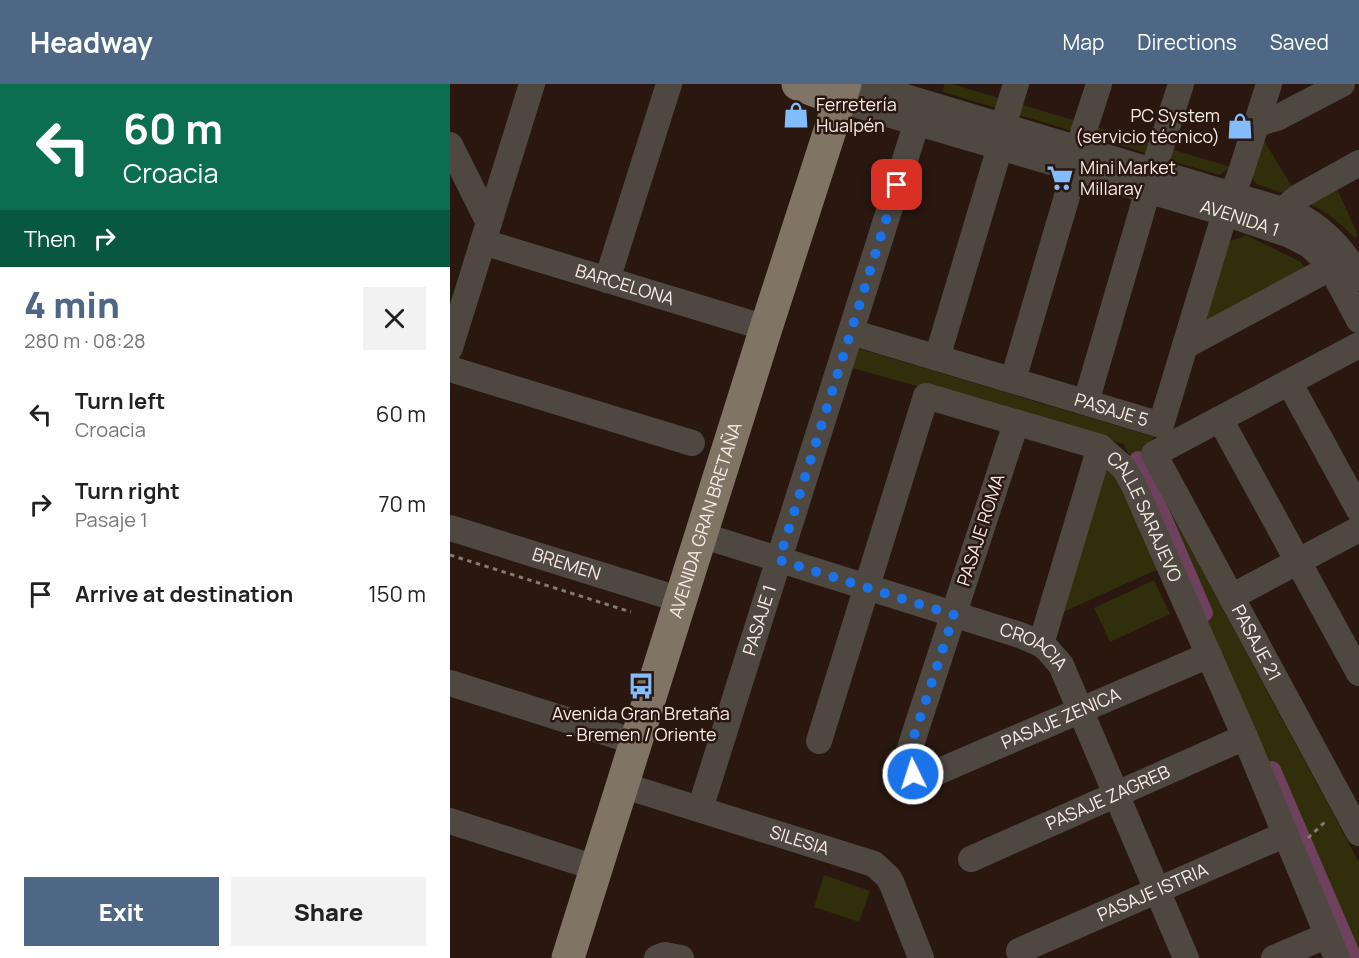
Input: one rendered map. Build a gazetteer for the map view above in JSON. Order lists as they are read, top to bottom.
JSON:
{
  "streets": {
    "main road": ["AVENIDA GRAN BRETAÑA"],
    "street": [
      "AVENIDA 1",
      "BARCELONA",
      "PASAJE 5",
      "CALLE SARAJEVO",
      "PASAJE ROMA",
      "BREMEN",
      "PASAJE 1",
      "PASAJE 21",
      "CROACIA",
      "PASAJE ZENICA",
      "PASAJE ZAGREB",
      "SILESIA",
      "PASAJE ISTRIA"
    ]
  },
  "crossings": [
    ["AVENIDA 1", "PASAJE 5"],
    ["AVENIDA 1", "AVENIDA GRAN BRETAÑA"],
    ["AVENIDA 1", "PASAJE 1"],
    ["BARCELONA", "AVENIDA GRAN BRETAÑA"],
    ["PASAJE 5", "PASAJE 1"],
    ["PASAJE 5", "PASAJE 21"],
    ["CALLE SARAJEVO", "PASAJE ROMA"],
    ["CALLE SARAJEVO", "CROACIA"],
    ["CALLE SARAJEVO", "PASAJE ZENICA"],
    ["CALLE SARAJEVO", "PASAJE ZAGREB"],
    ["CALLE SARAJEVO", "PASAJE ISTRIA"],
    ["AVENIDA GRAN BRETAÑA", "BREMEN"],
    ["AVENIDA GRAN BRETAÑA", "CROACIA"],
    ["AVENIDA GRAN BRETAÑA", "SILESIA"],
    ["PASAJE ROMA", "CROACIA"],
    ["PASAJE ROMA", "PASAJE ZENICA"],
    ["PASAJE 1", "CROACIA"],
    ["PASAJE 1", "SILESIA"],
    ["CROACIA", "PASAJE ZENICA"],
    ["CROACIA", "PASAJE ZAGREB"],
    ["CROACIA", "PASAJE ISTRIA"]
  ],
  "places": {
    "shop": ["Ferretería Hualpén", "PC System (servicio técnico)"],
    "supermarket": ["Mini Market Millaray"],
    "bus stop": ["Avenida Gran Bretaña - Bremen / Oriente"]
  },
  "page": {
    "header": "Headway",
    "nav": ["Map", "Directions", "Saved"],
    "turn": ["60 m", "Croacia"],
    "then": "Then",
    "heading": ["4 min", "280 m · 08:28"],
    "list": [
      {
        "name": "Turn left",
        "note": "Croacia",
        "value": "60 m"
      },
      {
        "name": "Turn right",
        "note": "Pasaje 1",
        "value": "70 m"
      },
      {
        "name": "Arrive at destination",
        "value": "150 m"
      }
    ],
    "buttons": ["Exit", "Share"]
  }
}
